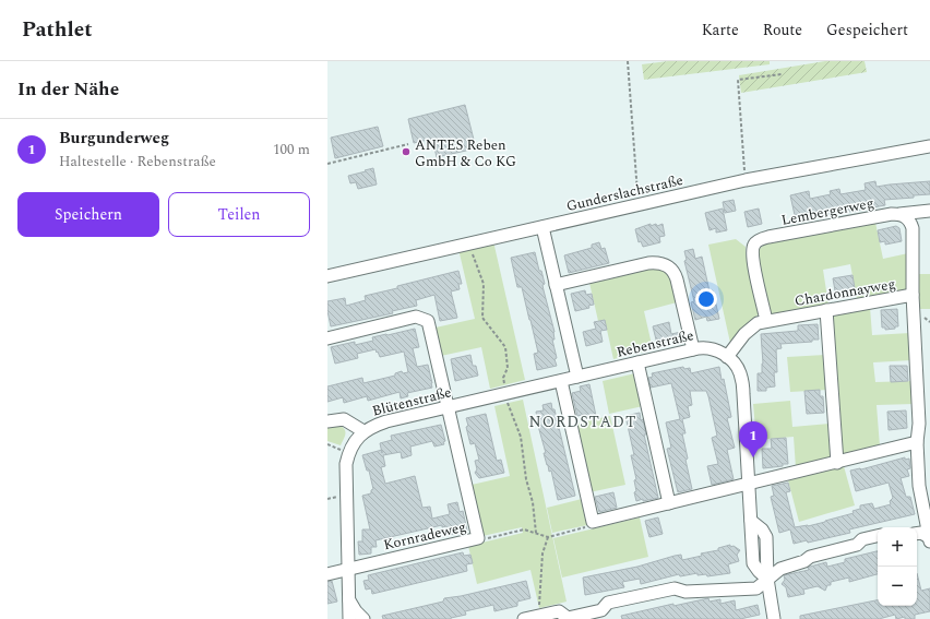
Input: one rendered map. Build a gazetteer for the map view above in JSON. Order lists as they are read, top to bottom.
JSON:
{
  "streets": {
    "street": [
      "Gunderslachstraße",
      "Lembergerweg",
      "Chardonnayweg",
      "Rebenstraße",
      "Blütenstraße",
      "Kornradeweg"
    ]
  },
  "crossings": [
    ["Lembergerweg", "Chardonnayweg"],
    ["Chardonnayweg", "Rebenstraße"],
    ["Rebenstraße", "Blütenstraße"],
    ["Blütenstraße", "Kornradeweg"]
  ],
  "districts": ["NORDSTADT"],
  "places": ["ANTES Reben GmbH & Co KG"],
  "page": {
    "header": "Pathlet",
    "nav": ["Karte", "Route", "Gespeichert"],
    "heading": "In der Nähe",
    "list": [
      {
        "mark": "1",
        "name": "Burgunderweg",
        "note": "Haltestelle · Rebenstraße",
        "value": "100 m"
      }
    ],
    "buttons": ["Speichern", "Teilen"],
    "pins": "1",
    "map_buttons": ["+", "−"]
  }
}
